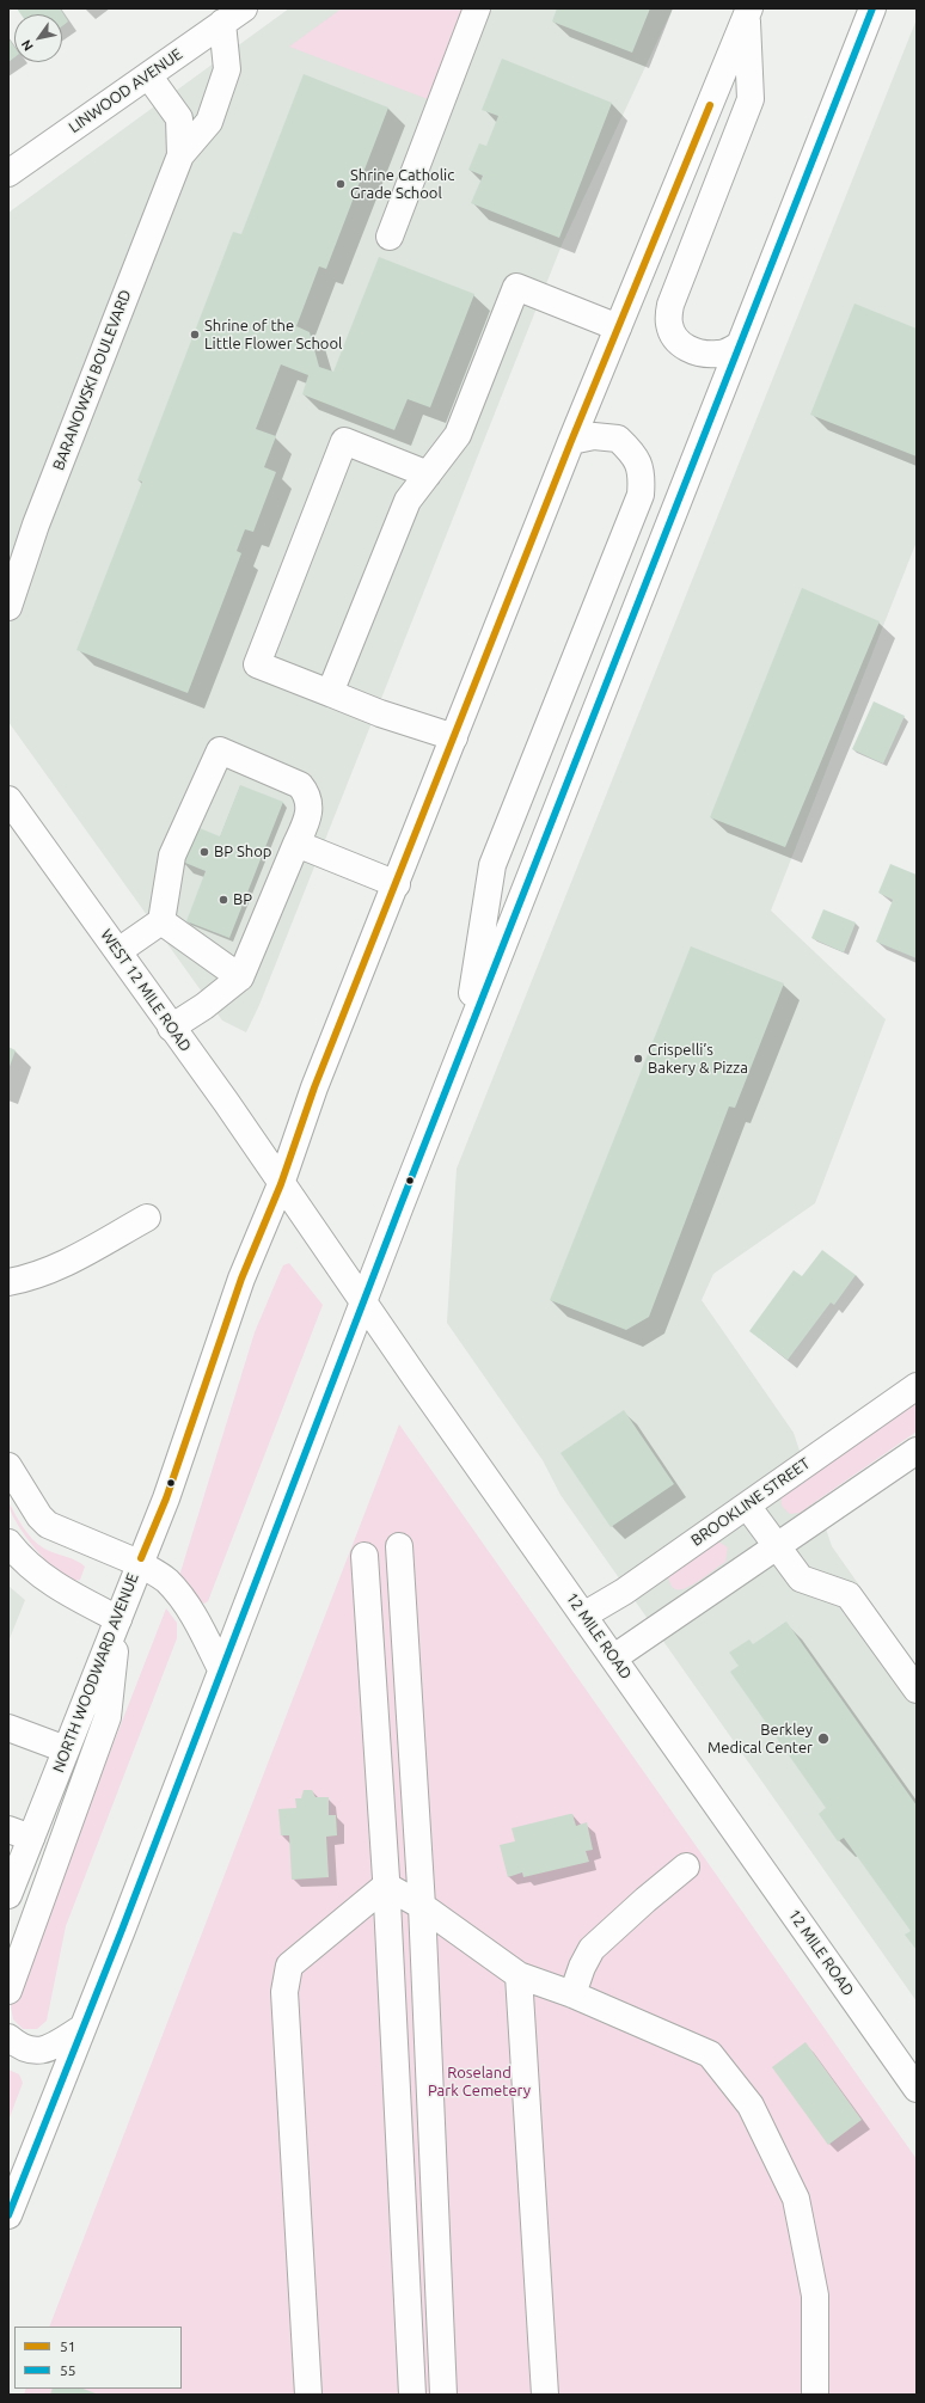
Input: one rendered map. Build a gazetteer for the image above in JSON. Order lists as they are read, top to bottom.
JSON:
{
  "streets": {
    "main road": [
      "LINWOOD AVENUE",
      "BARANOWSKI BOULEVARD",
      "WEST 12 MILE ROAD",
      "BROOKLINE STREET",
      "12 MILE ROAD",
      "NORTH WOODWARD AVENUE"
    ]
  },
  "crossings": [
    ["LINWOOD AVENUE", "BARANOWSKI BOULEVARD"],
    ["WEST 12 MILE ROAD", "12 MILE ROAD"],
    ["WEST 12 MILE ROAD", "NORTH WOODWARD AVENUE"],
    ["BROOKLINE STREET", "12 MILE ROAD"],
    ["12 MILE ROAD", "NORTH WOODWARD AVENUE"]
  ],
  "parks": ["Roseland Park Cemetery"],
  "places": [
    "Shrine Catholic Grade School",
    "Shrine of the Little Flower School",
    "BP Shop",
    "BP",
    "Crispelli’s Bakery & Pizza",
    "Berkley Medical Center"
  ],
  "lines": ["transit line 55", "transit line 51"],
  "legend": ["51", "55"],
  "north": "bottom left"
}
